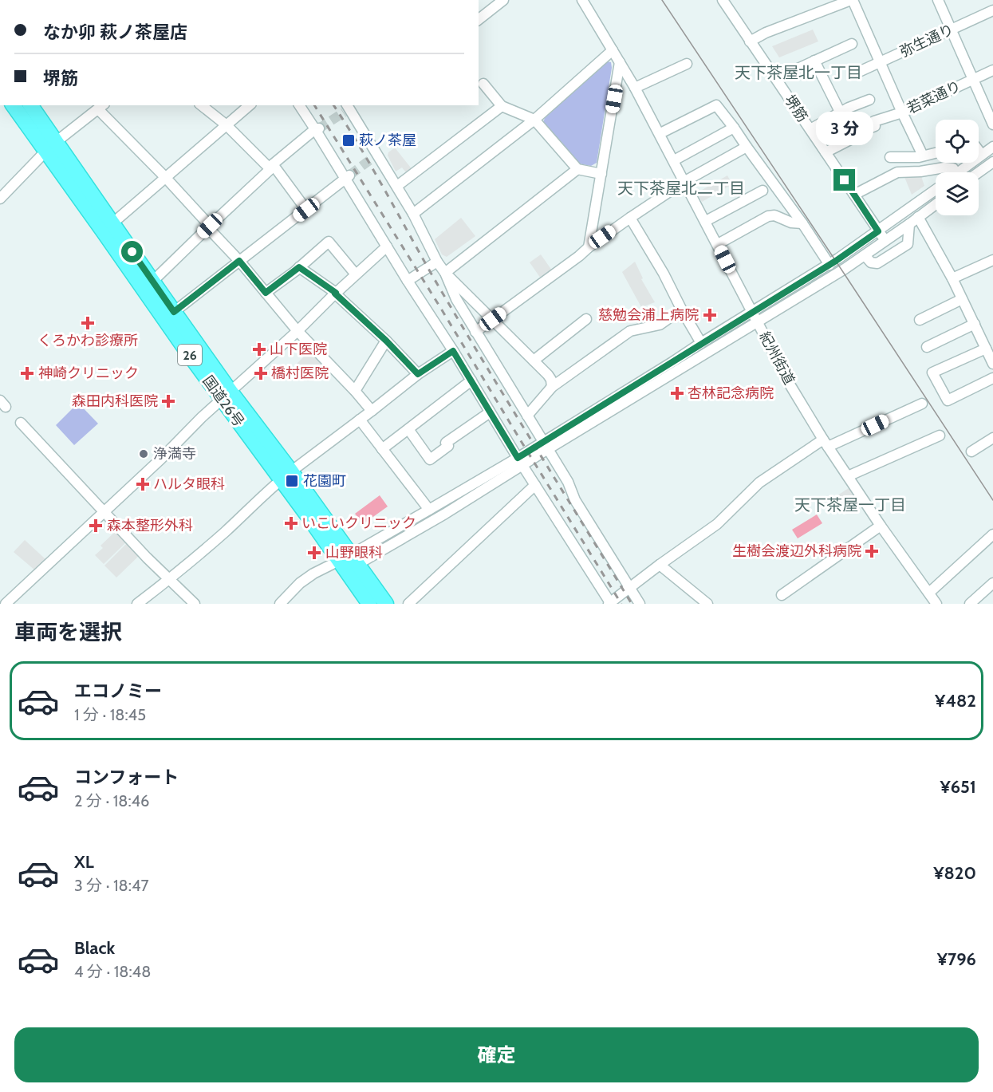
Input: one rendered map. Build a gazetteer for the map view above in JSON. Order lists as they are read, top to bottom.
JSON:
{
  "streets": {
    "highway": ["26", "国道26号"],
    "street": [
      "弥生通り",
      "若菜通り",
      "堺筋",
      "紀州街道"
    ]
  },
  "crossings": [
    ["若菜通り", "堺筋"]
  ],
  "districts": ["天下茶屋北一丁目", "天下茶屋北二丁目", "天下茶屋一丁目"],
  "places": {
    "transit": ["萩ノ茶屋", "花園町"],
    "health": [
      "慈勉会浦上病院",
      "くろかわ診療所",
      "山下医院",
      "神崎クリニック",
      "橋村医院",
      "杏林記念病院",
      "森田内科医院",
      "ハルタ眼科",
      "いこいクリニック",
      "森本整形外科",
      "生樹会渡辺外科病院",
      "山野眼科"
    ],
    "other": ["浄満寺"]
  },
  "page": {
    "banner": ["なか卯 萩ノ茶屋店", "堺筋"],
    "bubble": "3 分",
    "heading": "車両を選択",
    "list": [
      {
        "name": "エコノミー",
        "note": "1 分 · 18:45",
        "value": "¥482"
      },
      {
        "name": "コンフォート",
        "note": "2 分 · 18:46",
        "value": "¥651"
      },
      {
        "name": "XL",
        "note": "3 分 · 18:47",
        "value": "¥820"
      },
      {
        "name": "Black",
        "note": "4 分 · 18:48",
        "value": "¥796"
      }
    ],
    "buttons": "確定"
  }
}
